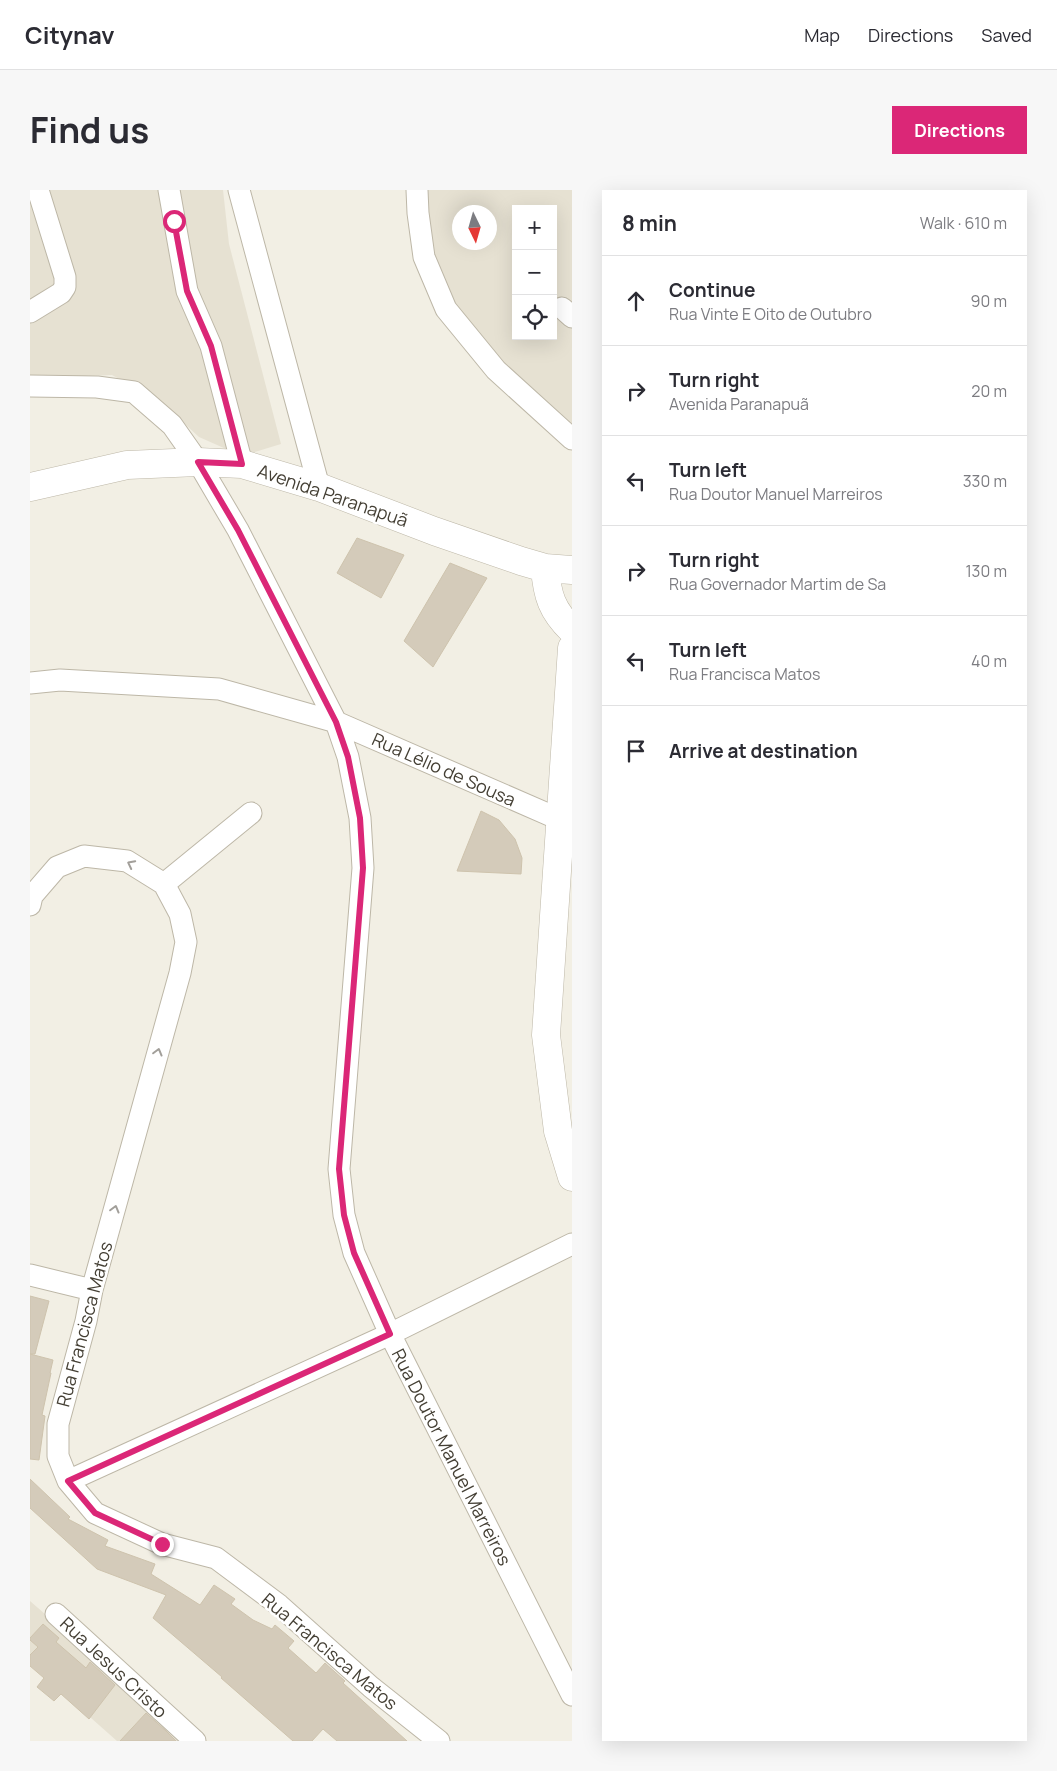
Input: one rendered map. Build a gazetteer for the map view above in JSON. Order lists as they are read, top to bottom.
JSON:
{
  "streets": {
    "street": [
      "Avenida Paranapuã",
      "Rua Lélio de Sousa",
      "Rua Francisca Matos",
      "Rua Doutor Manuel Marreiros",
      "Rua Jesus Cristo"
    ]
  },
  "crossings": [
    ["Avenida Paranapuã", "Rua Doutor Manuel Marreiros"],
    ["Rua Lélio de Sousa", "Rua Doutor Manuel Marreiros"]
  ],
  "one_way": ["Rua Francisca Matos"],
  "north": "bottom",
  "page": {
    "header": "Citynav",
    "nav": ["Map", "Directions", "Saved"],
    "title": "Find us",
    "buttons": "Directions",
    "heading": ["8 min", "Walk · 610 m"],
    "map_buttons": ["+", "−"],
    "list": [
      ["Continue", "Rua Vinte E Oito de Outubro", "90 m"],
      ["Turn right", "Avenida Paranapuã", "20 m"],
      ["Turn left", "Rua Doutor Manuel Marreiros", "330 m"],
      ["Turn right", "Rua Governador Martim de Sa", "130 m"],
      ["Turn left", "Rua Francisca Matos", "40 m"],
      "Arrive at destination"
    ]
  }
}
